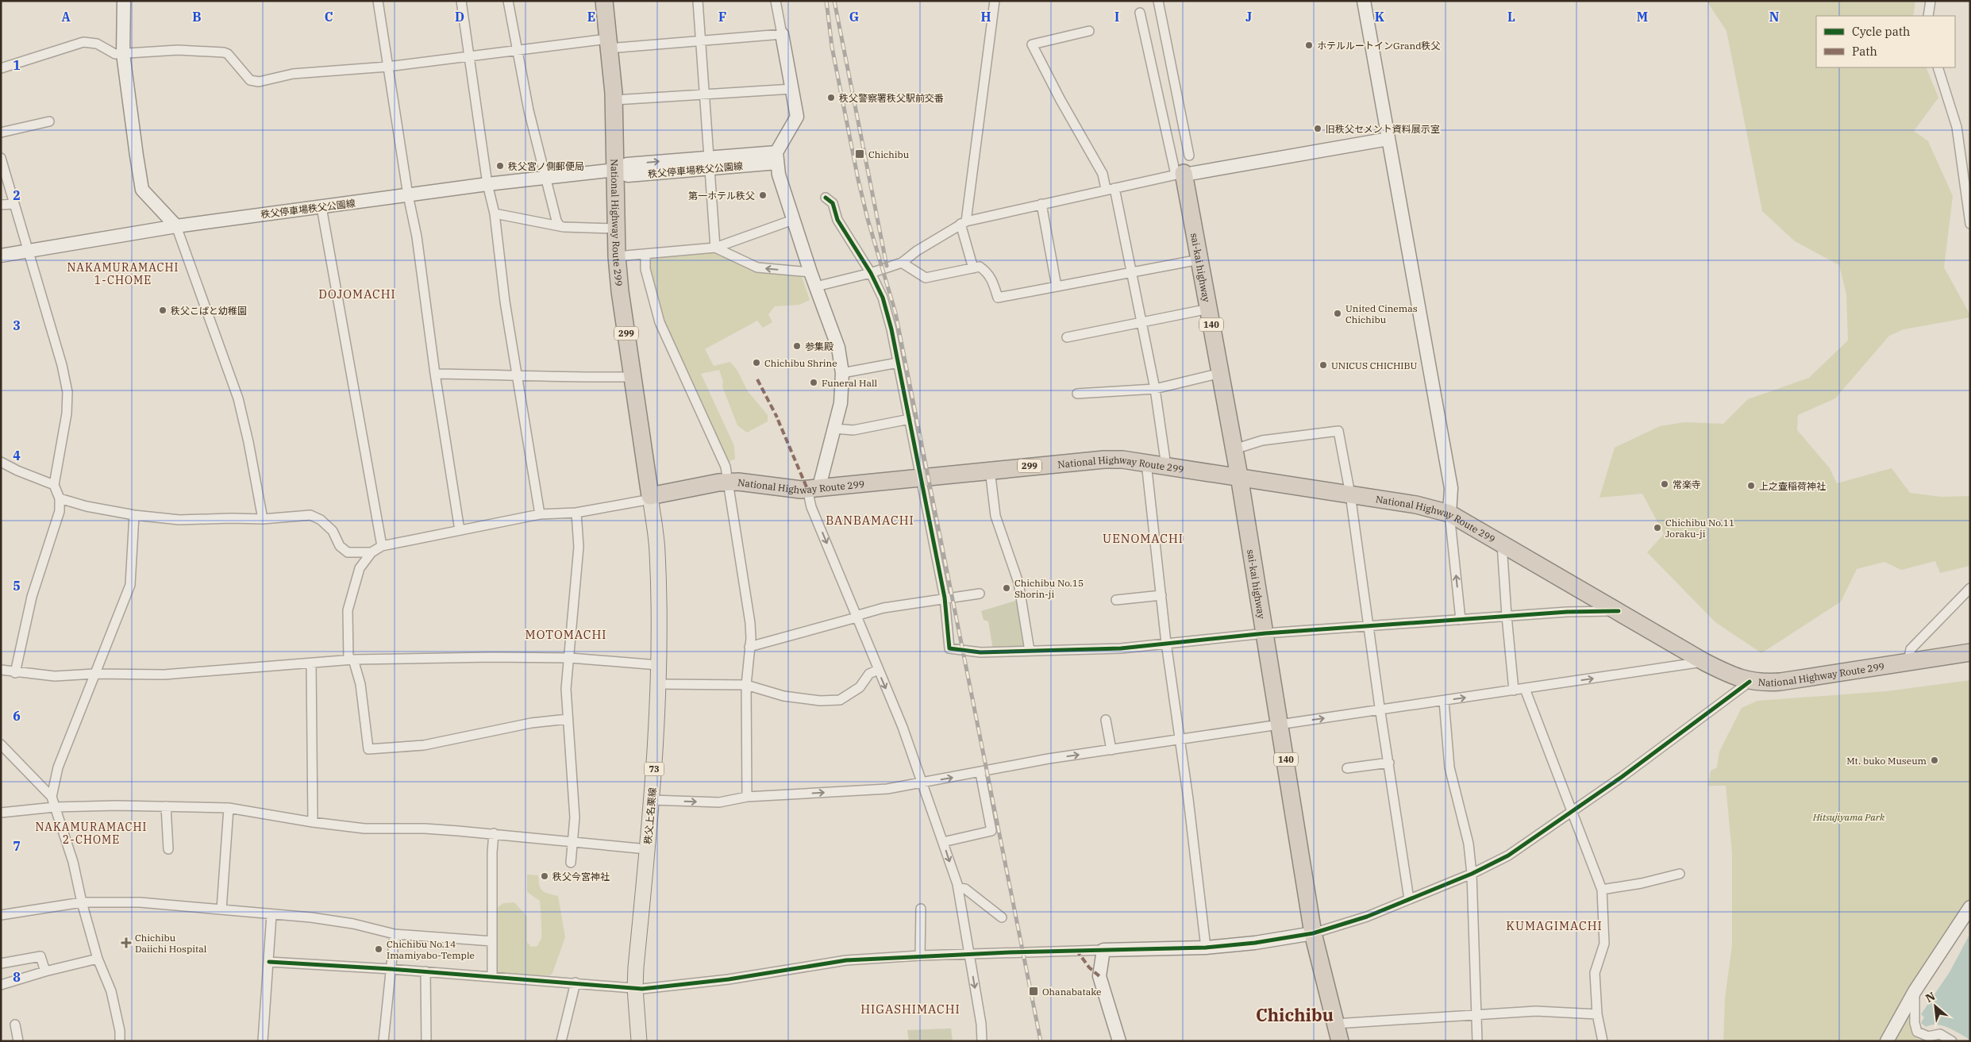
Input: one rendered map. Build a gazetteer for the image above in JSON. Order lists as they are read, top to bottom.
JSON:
{
  "streets": {
    "highway": [
      "National Highway Route 299",
      "sai-kai highway",
      "140",
      "299"
    ],
    "main road": ["73", "秩父上名栗線"],
    "street": ["秩父停車場秩父公園線"]
  },
  "crossings": [
    ["秩父停車場秩父公園線", "National Highway Route 299"],
    ["National Highway Route 299", "sai-kai highway"],
    ["National Highway Route 299", "秩父上名栗線"]
  ],
  "districts": [
    "NAKAMURAMACHI 1-CHOME",
    "DOJOMACHI",
    "BANBAMACHI",
    "UENOMACHI",
    "MOTOMACHI",
    "NAKAMURAMACHI 2-CHOME",
    "KUMAGIMACHI",
    "HIGASHIMACHI",
    "Chichibu"
  ],
  "parks": ["Hitsujiyama Park"],
  "places": {
    "other": [
      "ホテルルートインGrand秩父",
      "秩父警察署秩父駅前交番",
      "旧秩父セメント資料展示室",
      "秩父宮ノ側郵便局",
      "第一ホテル秩父",
      "秩父こばと幼稚園",
      "United Cinemas Chichibu",
      "参集殿",
      "Chichibu Shrine",
      "UNICUS CHICHIBU",
      "Funeral Hall",
      "常楽寺",
      "上之壷稲荷神社",
      "Chichibu No.11 Joraku-ji",
      "Chichibu No.15 Shorin-ji",
      "Mt. buko Museum",
      "秩父今宮神社",
      "Chichibu No.14 Imamiyabo-Temple"
    ],
    "transit": ["Chichibu", "Ohanabatake"],
    "health": ["Chichibu Daiichi Hospital"]
  },
  "legend": ["Cycle path", "Path"],
  "north": "top left",
  "grid": {
    "columns": [
      "A",
      "B",
      "C",
      "D",
      "E",
      "F",
      "G",
      "H",
      "I",
      "J",
      "K",
      "L",
      "M",
      "N"
    ],
    "rows": [
      "1",
      "2",
      "3",
      "4",
      "5",
      "6",
      "7",
      "8"
    ]
  }
}
